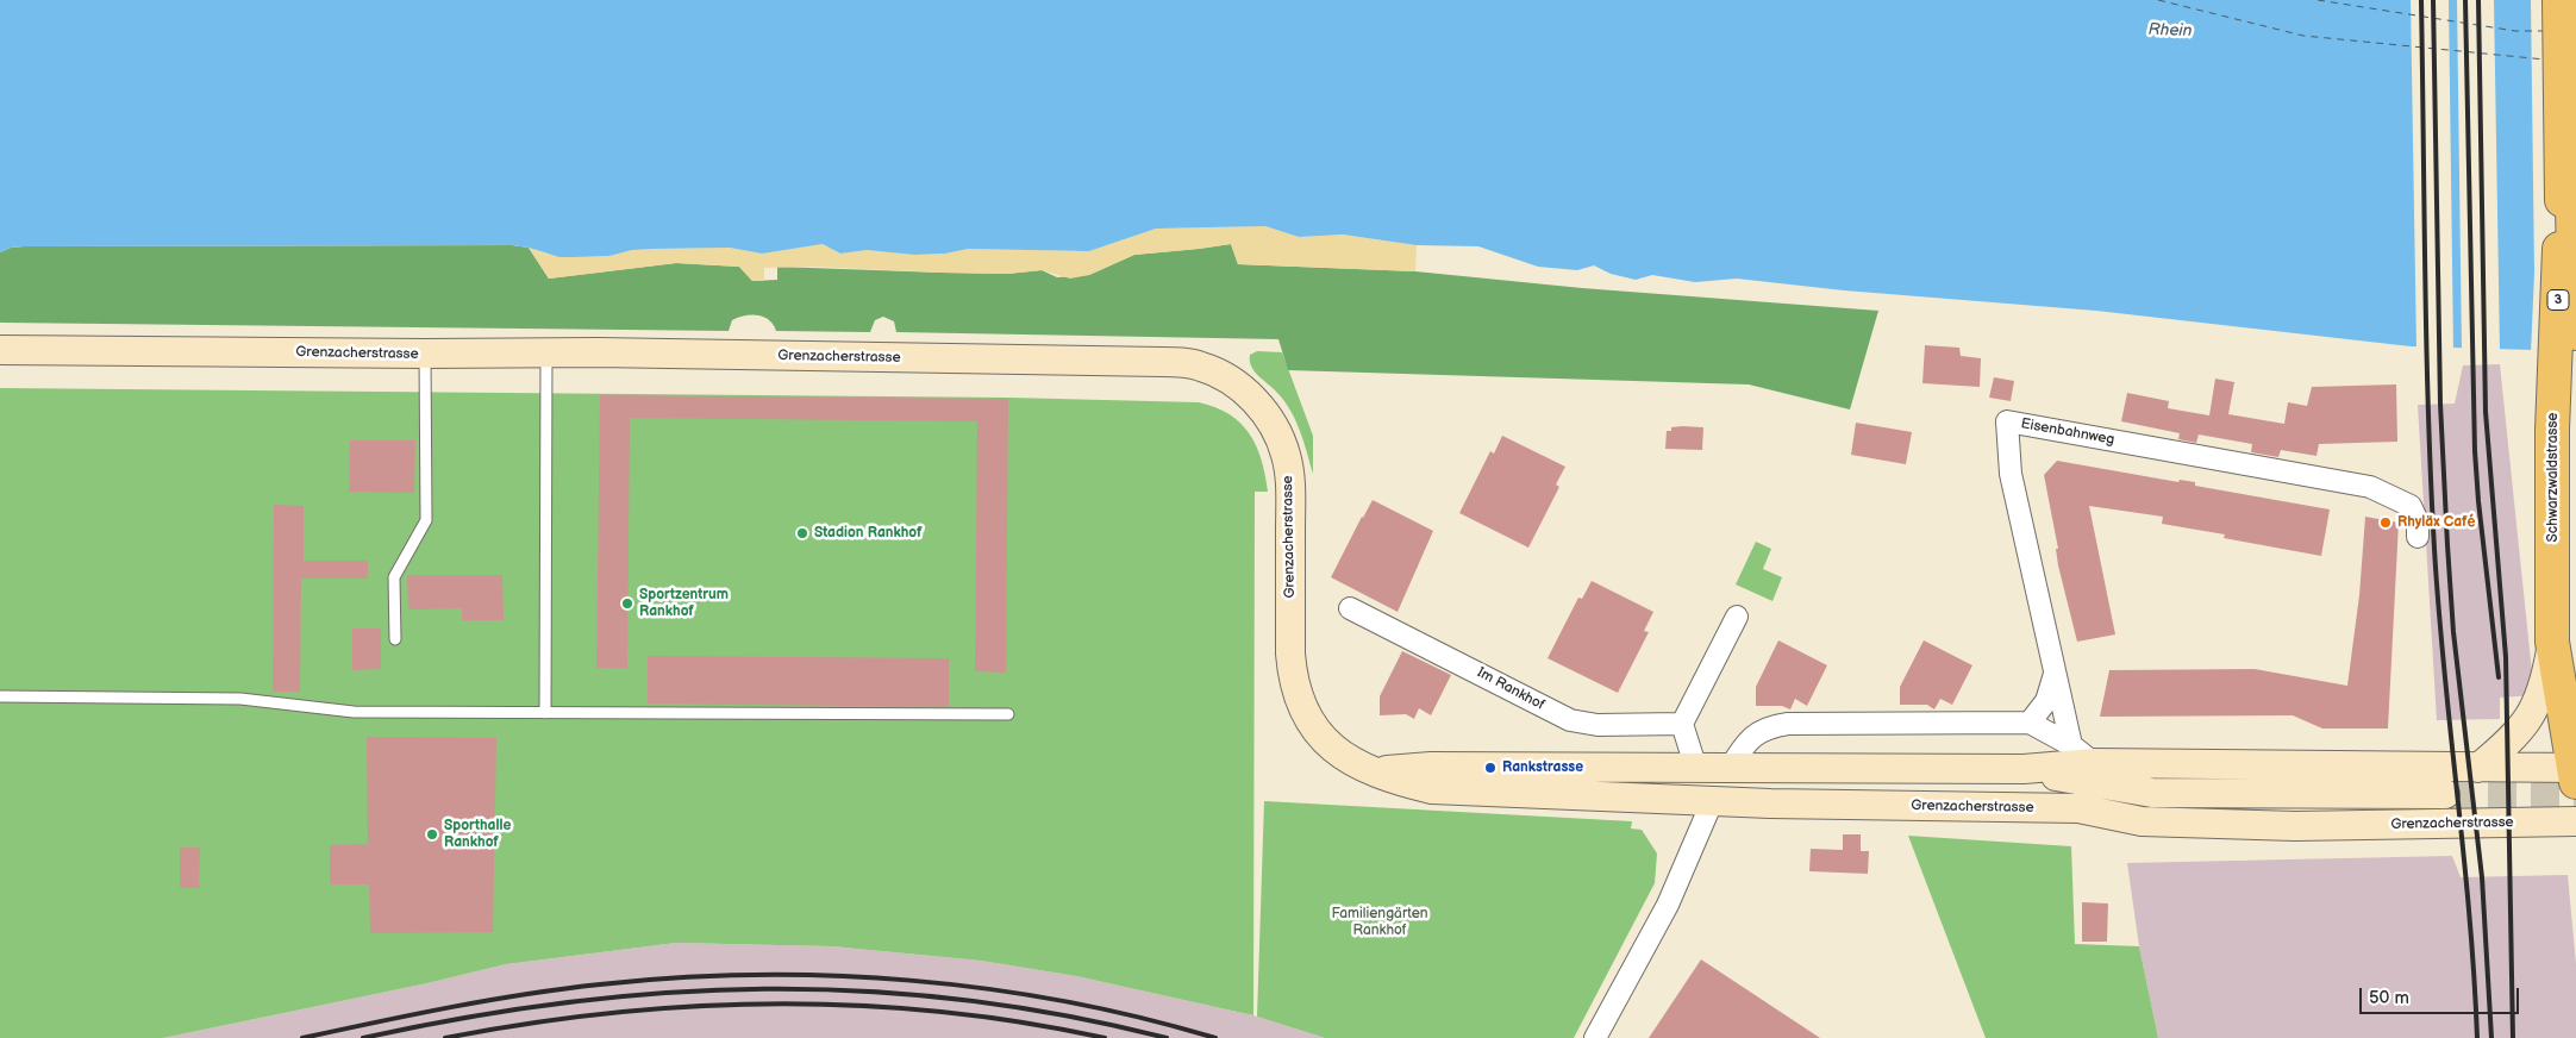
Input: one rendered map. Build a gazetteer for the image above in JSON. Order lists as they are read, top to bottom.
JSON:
{
  "streets": {
    "main road": ["3", "Grenzacherstrasse", "Schwarzwaldstrasse"],
    "street": ["Eisenbahnweg", "Im Rankhof"]
  },
  "crossings": [
    ["3", "Schwarzwaldstrasse"]
  ],
  "water": ["Rhein"],
  "parks": ["Familiengärten Rankhof"],
  "places": [
    "Rhyläx Café",
    "Stadion Rankhof",
    "Sportzentrum Rankhof",
    "Rankstrasse",
    "Sporthalle Rankhof"
  ],
  "scale_bar": "50 m"
}
